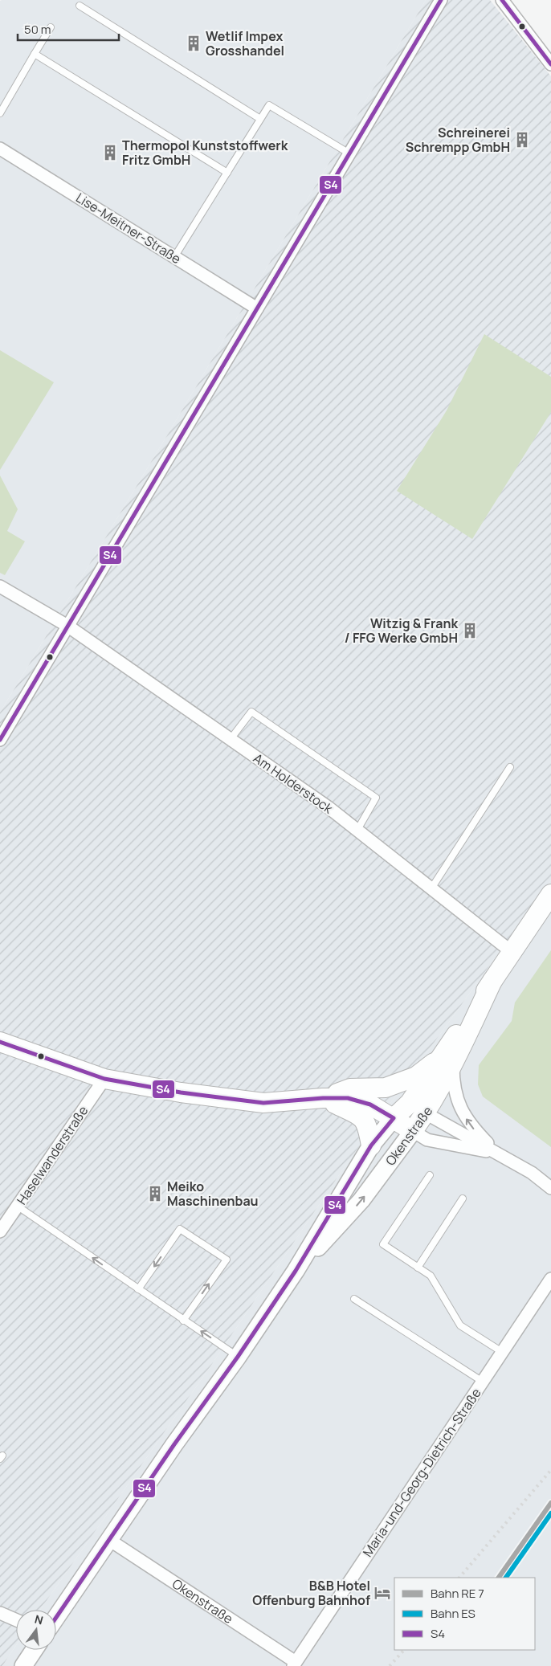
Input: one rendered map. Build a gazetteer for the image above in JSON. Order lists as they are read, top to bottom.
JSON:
{
  "streets": {
    "main road": ["Okenstraße"],
    "street": [
      "Lise-Meitner-Straße",
      "Am Holderstock",
      "Haselwanderstraße",
      "Maria-und-Georg-Dietrich-Straße"
    ]
  },
  "crossings": [
    ["Am Holderstock", "Okenstraße"],
    ["Okenstraße", "Maria-und-Georg-Dietrich-Straße"]
  ],
  "places": {
    "building": [
      "Wetlif Impex Grosshandel",
      "Schreinerei Schrempp GmbH",
      "Thermopol Kunststoffwerk Fritz GmbH",
      "Witzig & Frank / FFG Werke GmbH",
      "Meiko Maschinenbau"
    ],
    "hotel": ["B&B Hotel Offenburg Bahnhof"]
  },
  "lines": ["transit line S4", "rail line ES"],
  "legend": ["Bahn RE 7", "Bahn ES", "S4"],
  "scale_bar": "50 m",
  "north": "top"
}
